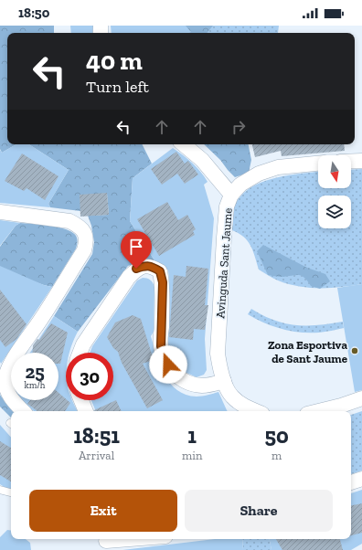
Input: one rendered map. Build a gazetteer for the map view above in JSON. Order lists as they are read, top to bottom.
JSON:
{
  "streets": {
    "street": ["Avinguda Sant Jaume"]
  },
  "places": ["Zona Esportiva de Sant Jaume"],
  "north": "bottom",
  "page": {
    "status": "18:50",
    "turn": ["40 m", "Turn left"],
    "speed": "25 km/h",
    "limit": "30",
    "eta": [
      "18:51",
      "Arrival",
      "1",
      "min",
      "50",
      "m"
    ],
    "buttons": ["Exit", "Share"]
  }
}
